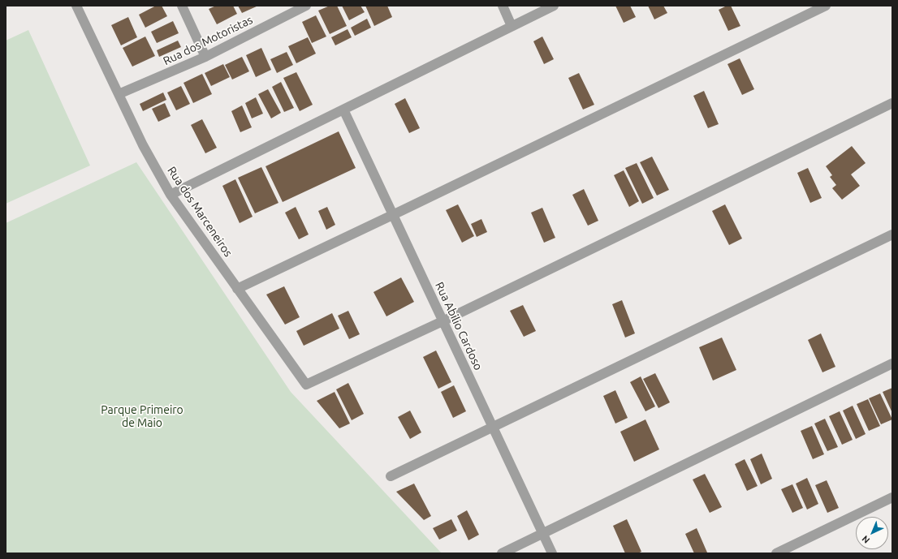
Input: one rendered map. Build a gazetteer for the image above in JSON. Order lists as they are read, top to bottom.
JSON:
{
  "streets": {
    "street": ["Rua dos Motoristas", "Rua dos Marceneiros", "Rua Abilio Cardoso"]
  },
  "crossings": [
    ["Rua dos Motoristas", "Rua dos Marceneiros"],
    ["Rua dos Marceneiros", "Rua Abilio Cardoso"]
  ],
  "parks": ["Parque Primeiro de Maio"],
  "north": "bottom left"
}
